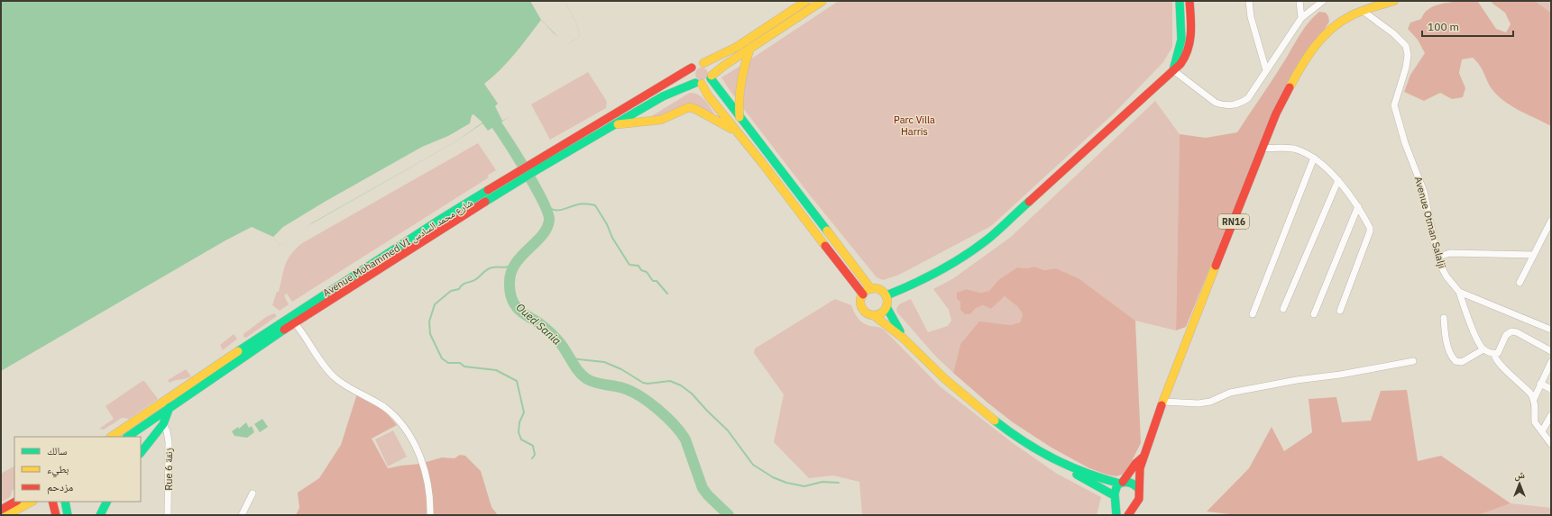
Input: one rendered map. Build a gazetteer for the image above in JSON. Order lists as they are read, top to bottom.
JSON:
{
  "streets": {
    "main road": ["RN16", "Avenue Mohammed VI شارع محمد السادس"],
    "street": ["Avenue Otman Salalji", "Rue 6 زنقة"]
  },
  "crossings": [
    ["RN16", "Avenue Otman Salalji"]
  ],
  "water": ["Oued Sania"],
  "parks": ["Parc Villa Harris"],
  "legend": ["سالك", "بطيء", "مزدحم"],
  "scale_bar": "100 m",
  "north": "top"
}
